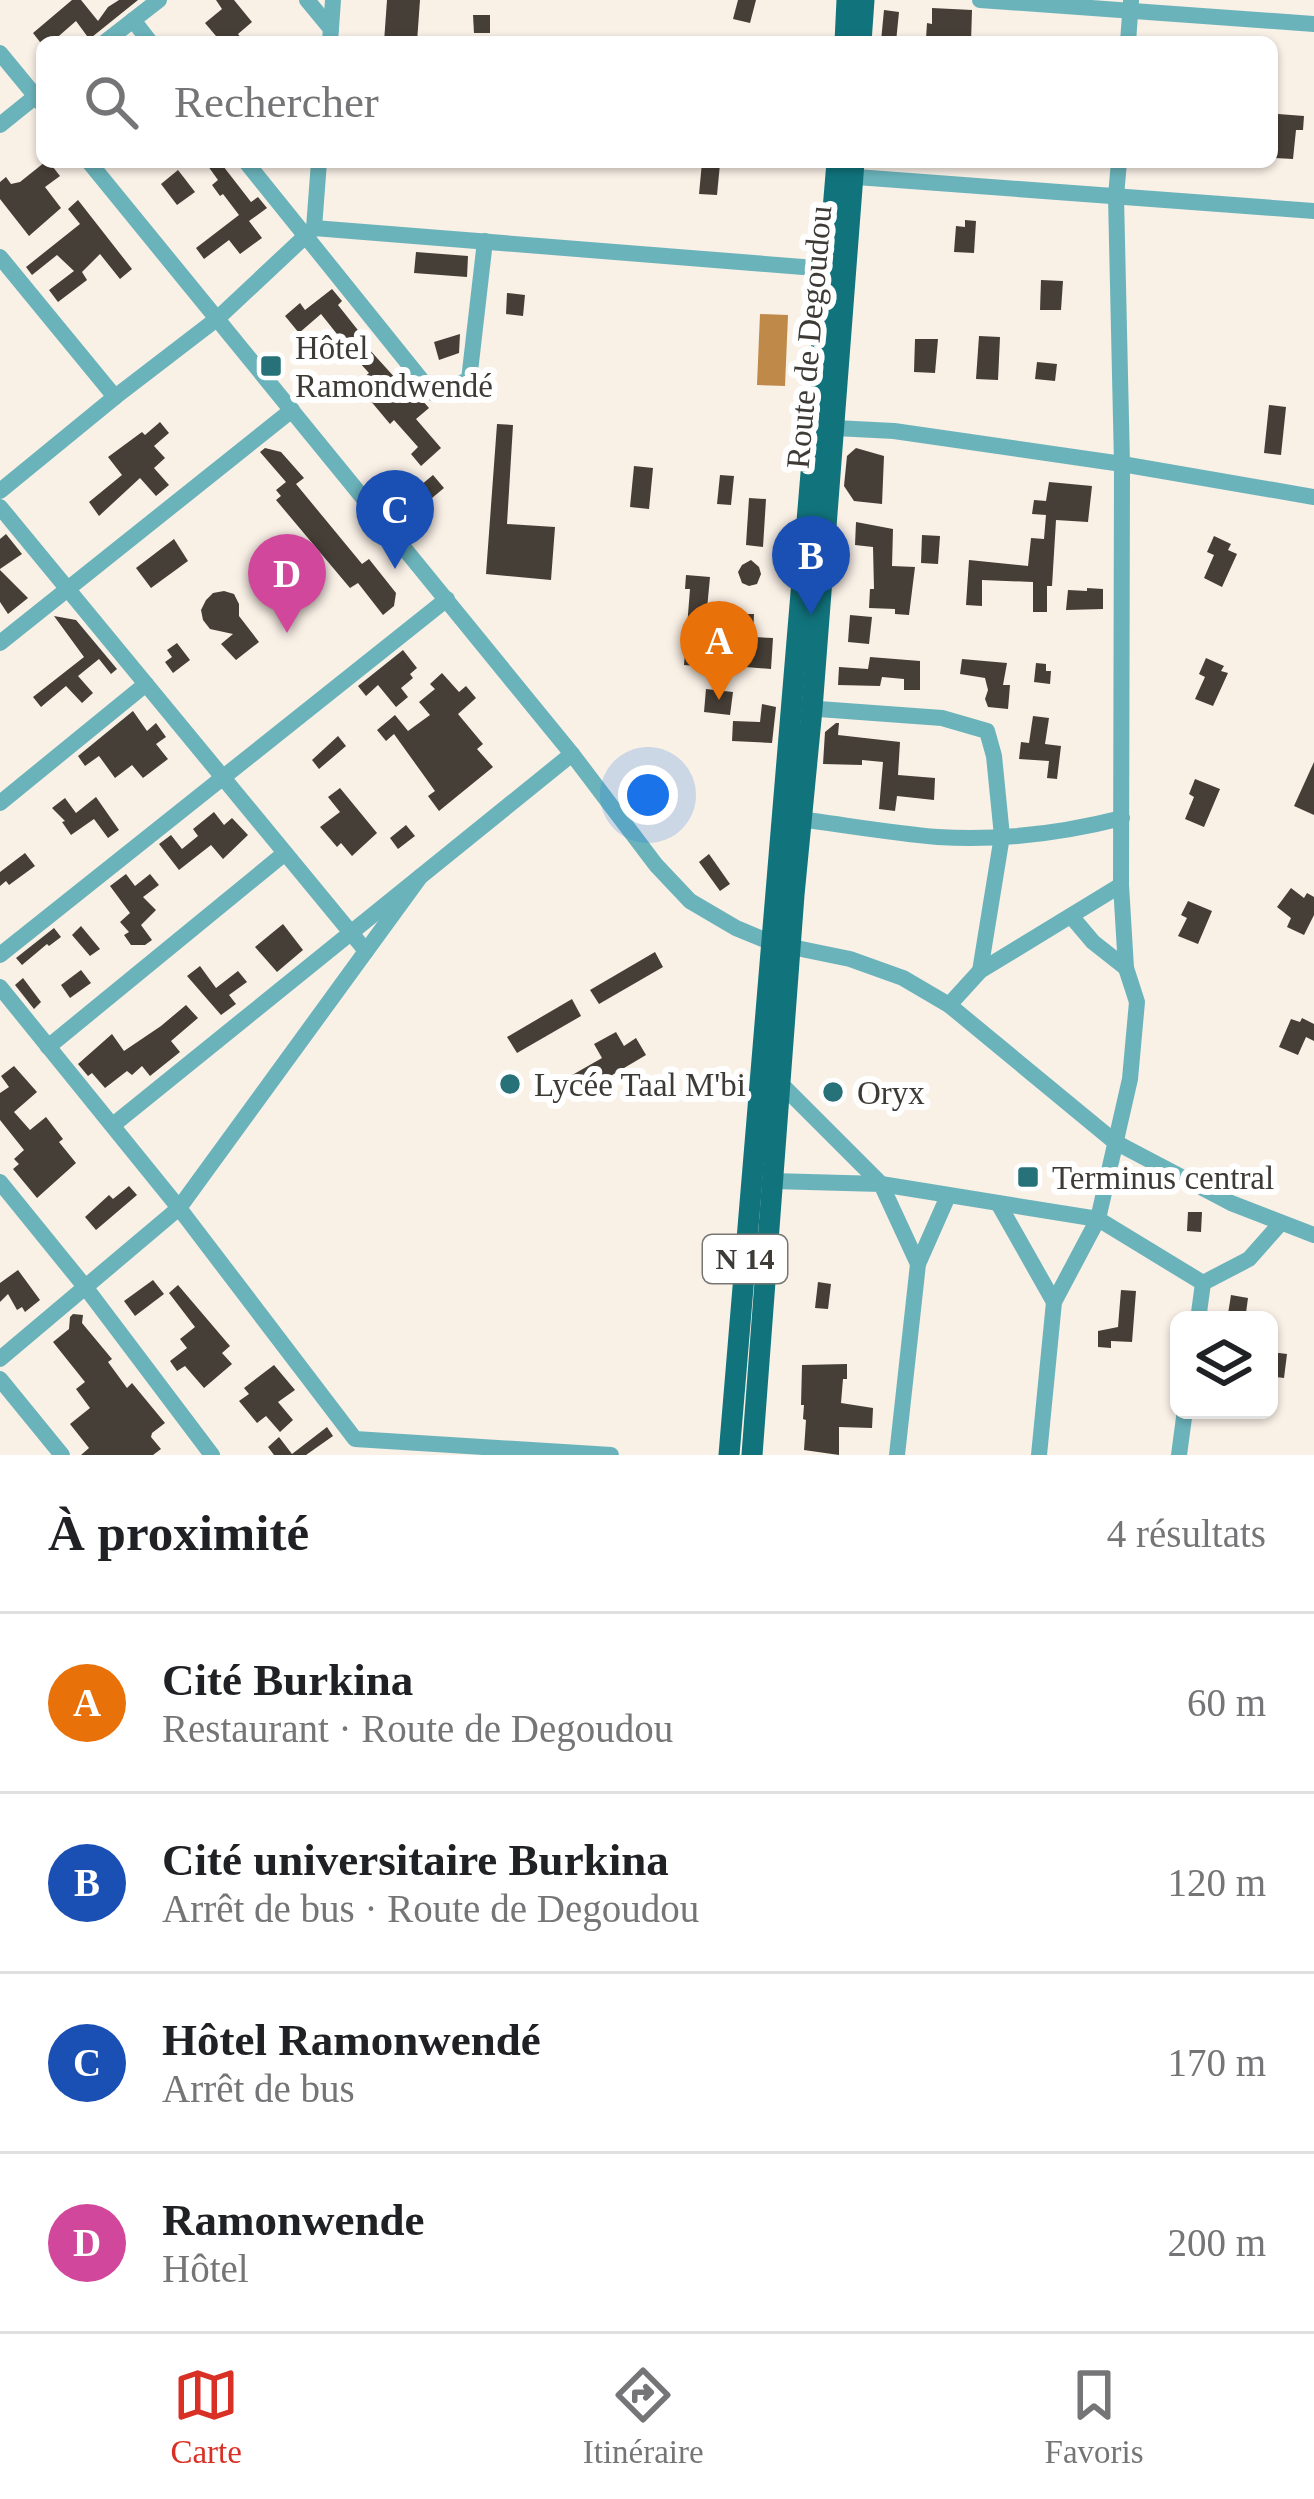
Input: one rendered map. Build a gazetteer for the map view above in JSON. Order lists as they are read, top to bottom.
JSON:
{
  "streets": {
    "main road": ["Route de Degoudou", "N 14"]
  },
  "crossings": [
    ["Route de Degoudou", "N 14"]
  ],
  "places": {
    "transit": ["Hôtel Ramondwendé", "Terminus central"],
    "other": ["Lycée Taal M'bi", "Oryx"]
  },
  "page": {
    "search": "Rechercher",
    "pins": [
      "C",
      "B",
      "D",
      "A"
    ],
    "heading": ["À proximité", "4 résultats"],
    "list": [
      {
        "mark": "A",
        "name": "Cité Burkina",
        "note": "Restaurant · Route de Degoudou",
        "value": "60 m"
      },
      {
        "mark": "B",
        "name": "Cité universitaire Burkina",
        "note": "Arrêt de bus · Route de Degoudou",
        "value": "120 m"
      },
      {
        "mark": "C",
        "name": "Hôtel Ramonwendé",
        "note": "Arrêt de bus",
        "value": "170 m"
      },
      {
        "mark": "D",
        "name": "Ramonwende",
        "note": "Hôtel",
        "value": "200 m"
      }
    ],
    "nav": ["Carte", "Itinéraire", "Favoris"]
  }
}
